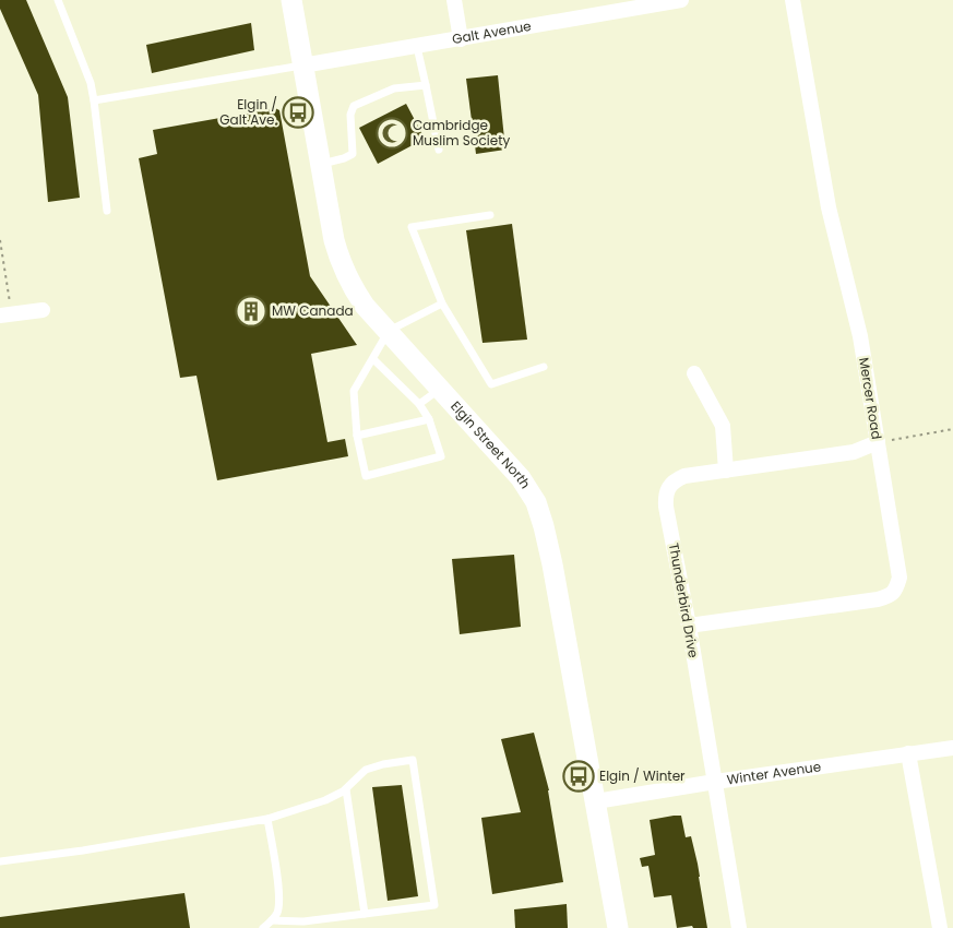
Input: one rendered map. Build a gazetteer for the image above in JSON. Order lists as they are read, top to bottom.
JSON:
{
  "streets": {
    "street": [
      "Galt Avenue",
      "Mercer Road",
      "Elgin Street North",
      "Thunderbird Drive",
      "Winter Avenue"
    ]
  },
  "crossings": [
    ["Galt Avenue", "Elgin Street North"],
    ["Mercer Road", "Thunderbird Drive"],
    ["Elgin Street North", "Winter Avenue"],
    ["Thunderbird Drive", "Winter Avenue"]
  ],
  "places": {
    "bus stop": ["Elgin / Galt Ave.", "Elgin / Winter"],
    "mosque": ["Cambridge Muslim Society"],
    "building": ["MW Canada"]
  }
}
